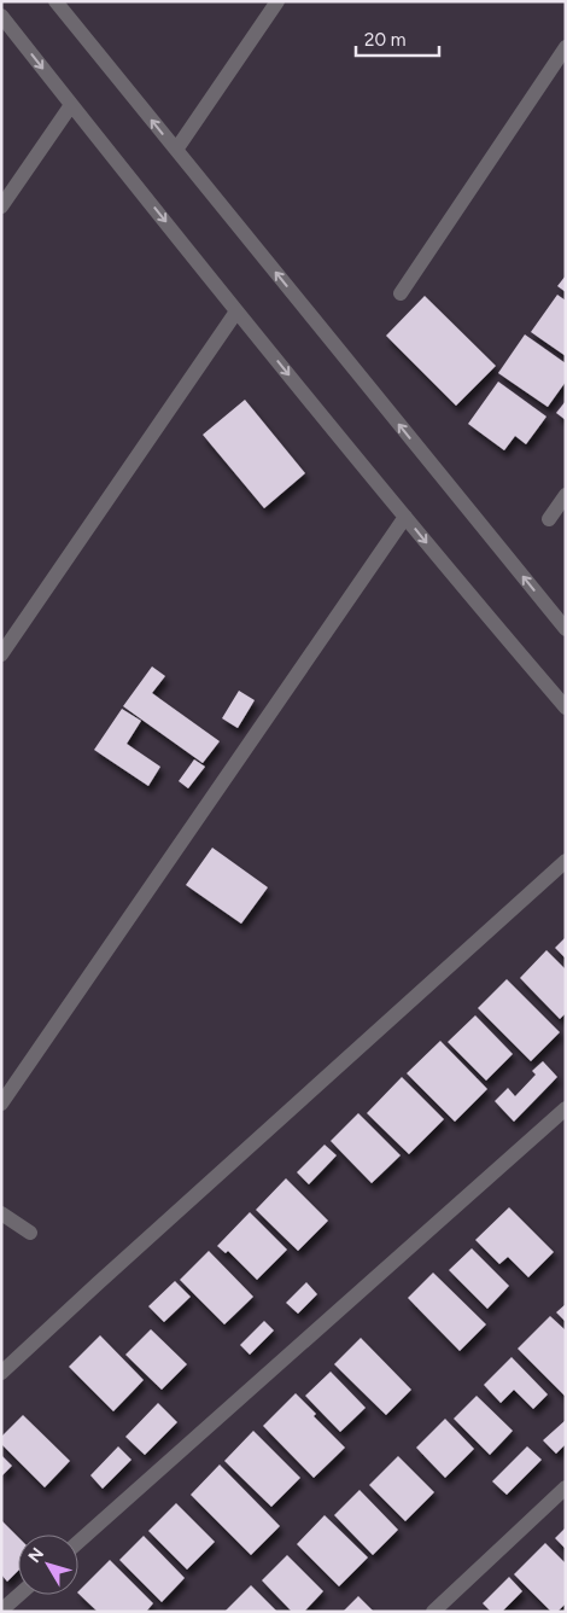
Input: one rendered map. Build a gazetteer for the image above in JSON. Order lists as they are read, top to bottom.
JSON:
{
  "scale_bar": "20 m",
  "north": "top left"
}
